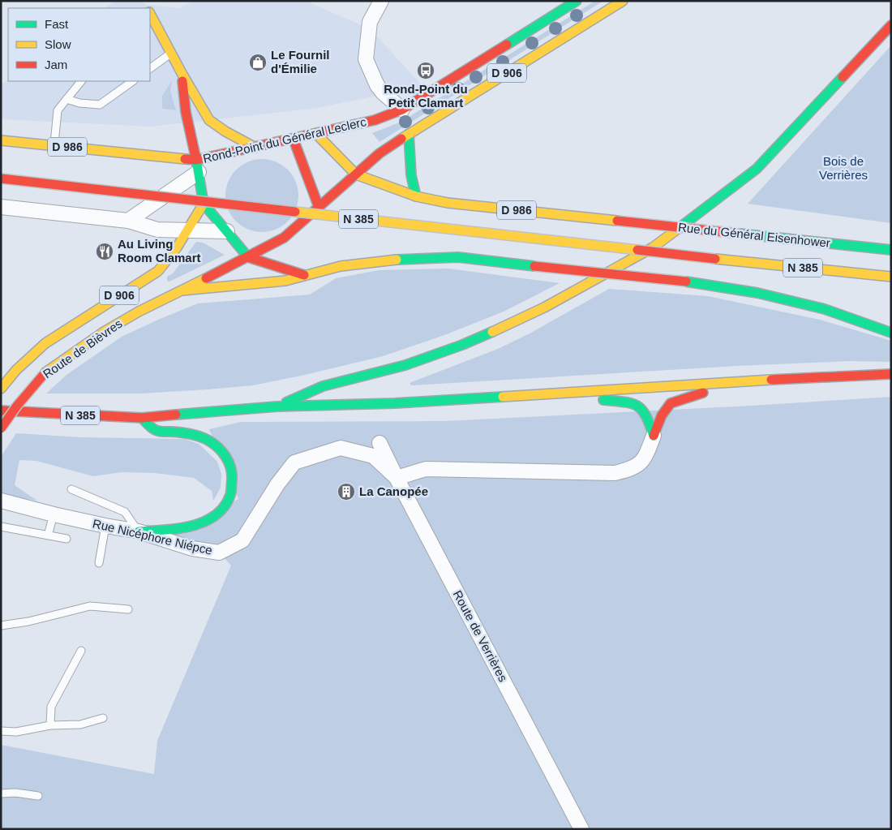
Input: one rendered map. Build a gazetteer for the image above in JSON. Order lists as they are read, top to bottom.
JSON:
{
  "streets": {
    "main road": [
      "D 906",
      "Rond-Point du Général Leclerc",
      "D 986",
      "N 385",
      "Rue du Général Eisenhower",
      "Route de Bièvres"
    ],
    "street": ["Rue Nicéphore Niépce", "Route de Verrières"]
  },
  "crossings": [
    ["D 906", "Rond-Point du Général Leclerc"],
    ["Rond-Point du Général Leclerc", "D 986"],
    ["D 986", "Rue du Général Eisenhower"],
    ["Rue Nicéphore Niépce", "Route de Verrières"]
  ],
  "parks": ["Bois de Verrières"],
  "places": {
    "shop": ["Le Fournil d'Émilie"],
    "bus stop": ["Rond-Point du Petit Clamart"],
    "restaurant": ["Au Living Room Clamart"],
    "building": ["La Canopée"]
  },
  "legend": ["Fast", "Slow", "Jam"]
}
